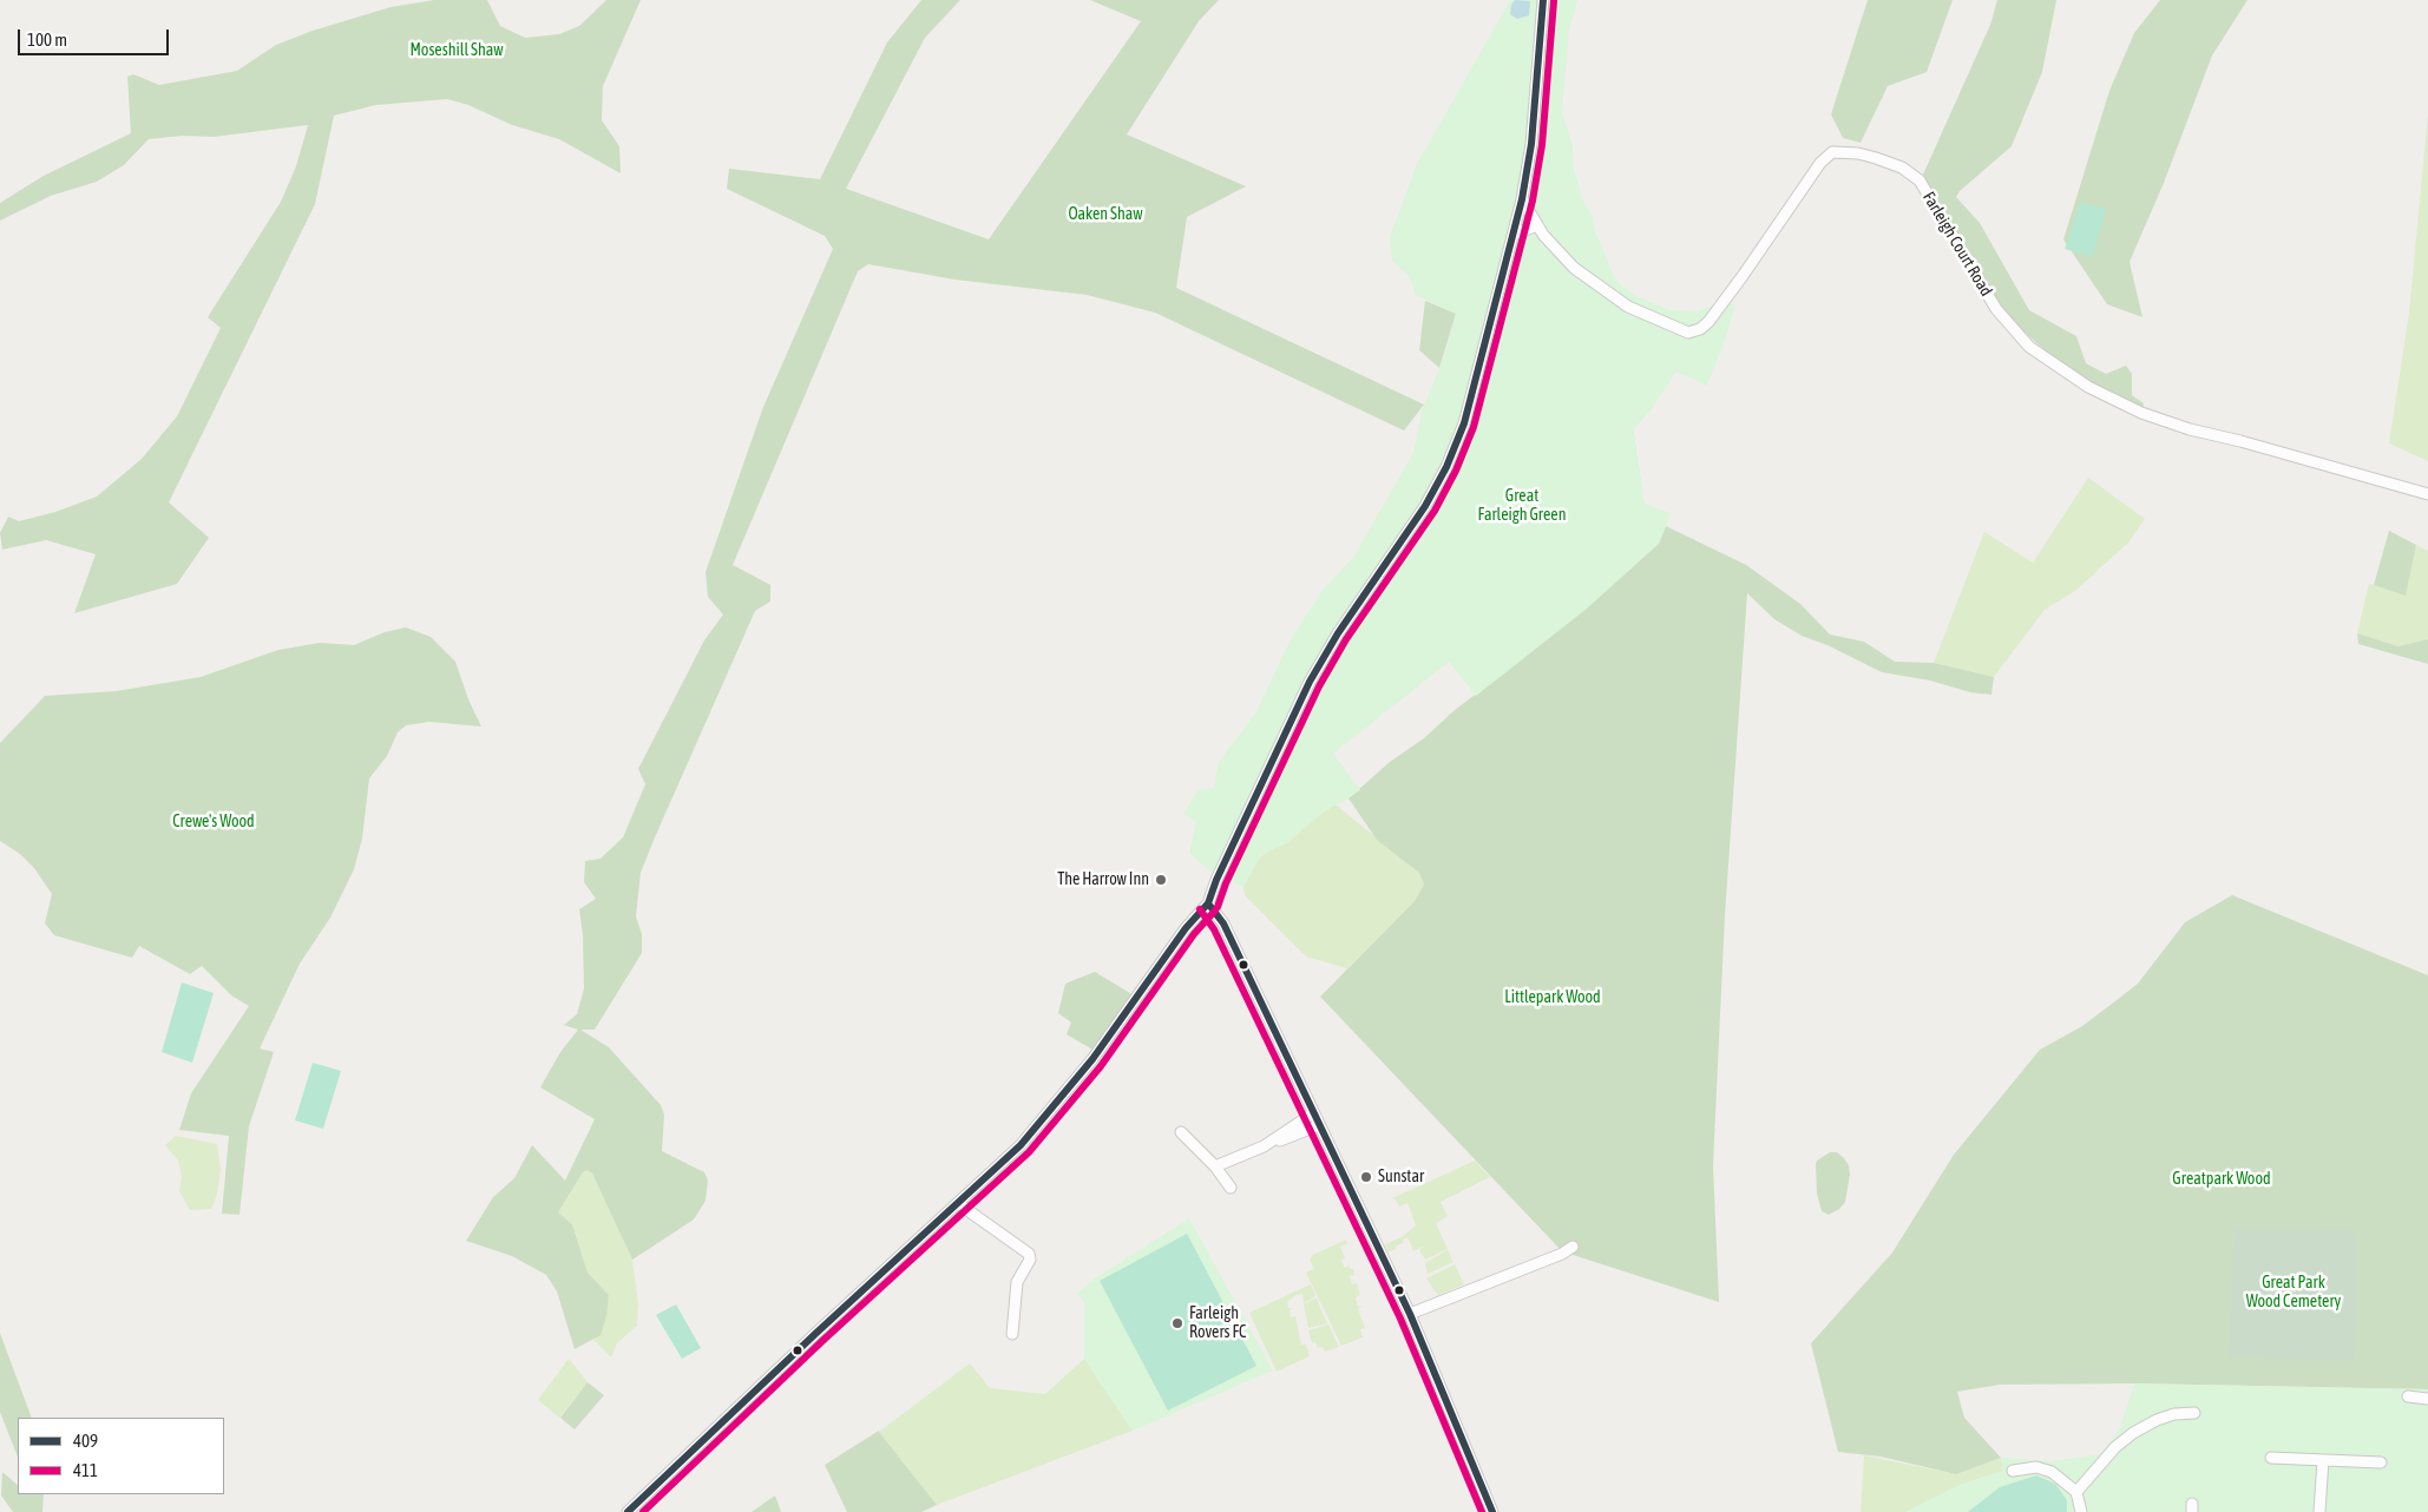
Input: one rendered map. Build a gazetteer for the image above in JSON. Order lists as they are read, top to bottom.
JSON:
{
  "streets": {
    "street": ["Farleigh Court Road"]
  },
  "parks": [
    "Moseshill Shaw",
    "Oaken Shaw",
    "Great Farleigh Green",
    "Crewe's Wood",
    "Littlepark Wood",
    "Greatpark Wood",
    "Great Park Wood Cemetery"
  ],
  "places": ["The Harrow Inn", "Sunstar", "Farleigh Rovers FC"],
  "lines": ["transit line 409", "transit line 411"],
  "legend": ["409", "411"],
  "scale_bar": "100 m"
}
